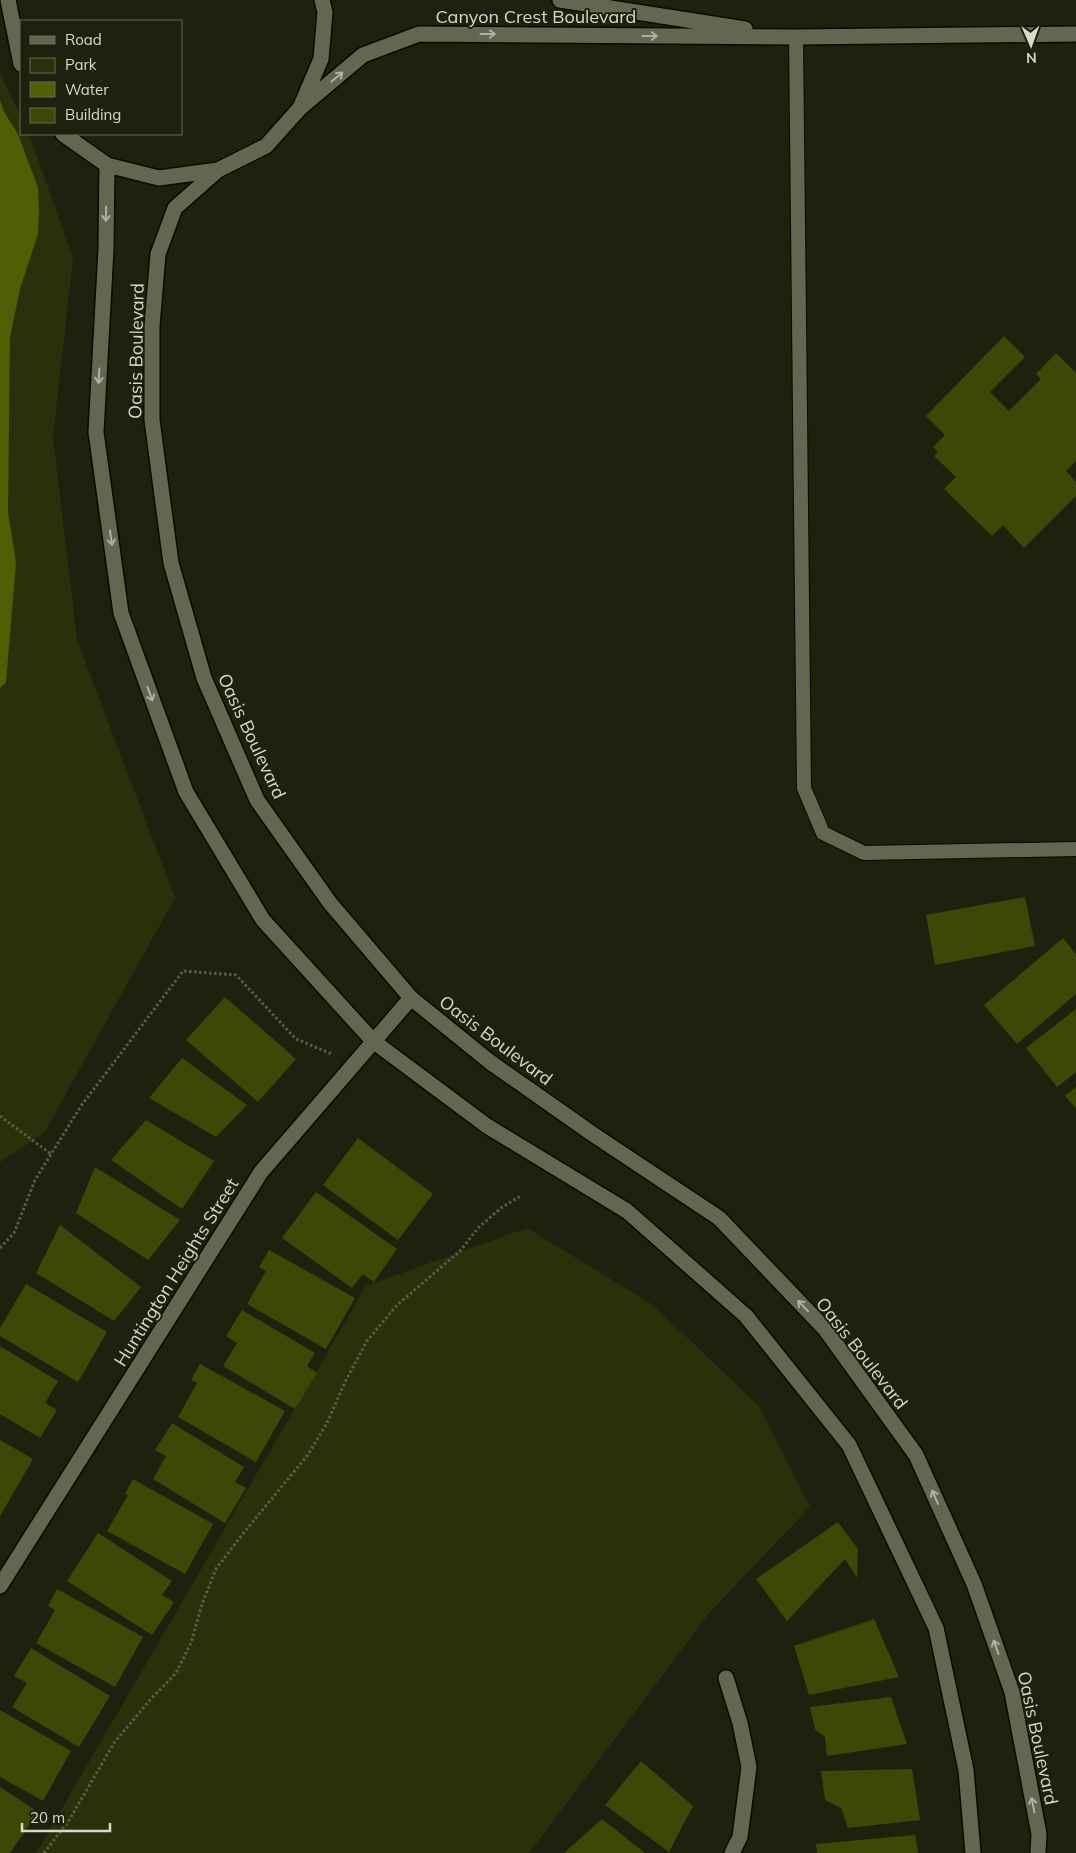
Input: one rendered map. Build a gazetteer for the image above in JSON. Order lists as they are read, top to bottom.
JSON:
{
  "streets": {
    "street": ["Canyon Crest Boulevard", "Oasis Boulevard", "Huntington Heights Street"]
  },
  "crossings": [
    ["Canyon Crest Boulevard", "Oasis Boulevard"],
    ["Oasis Boulevard", "Huntington Heights Street"]
  ],
  "legend": [
    "Road",
    "Park",
    "Water",
    "Building"
  ],
  "scale_bar": "20 m",
  "north": "bottom"
}
